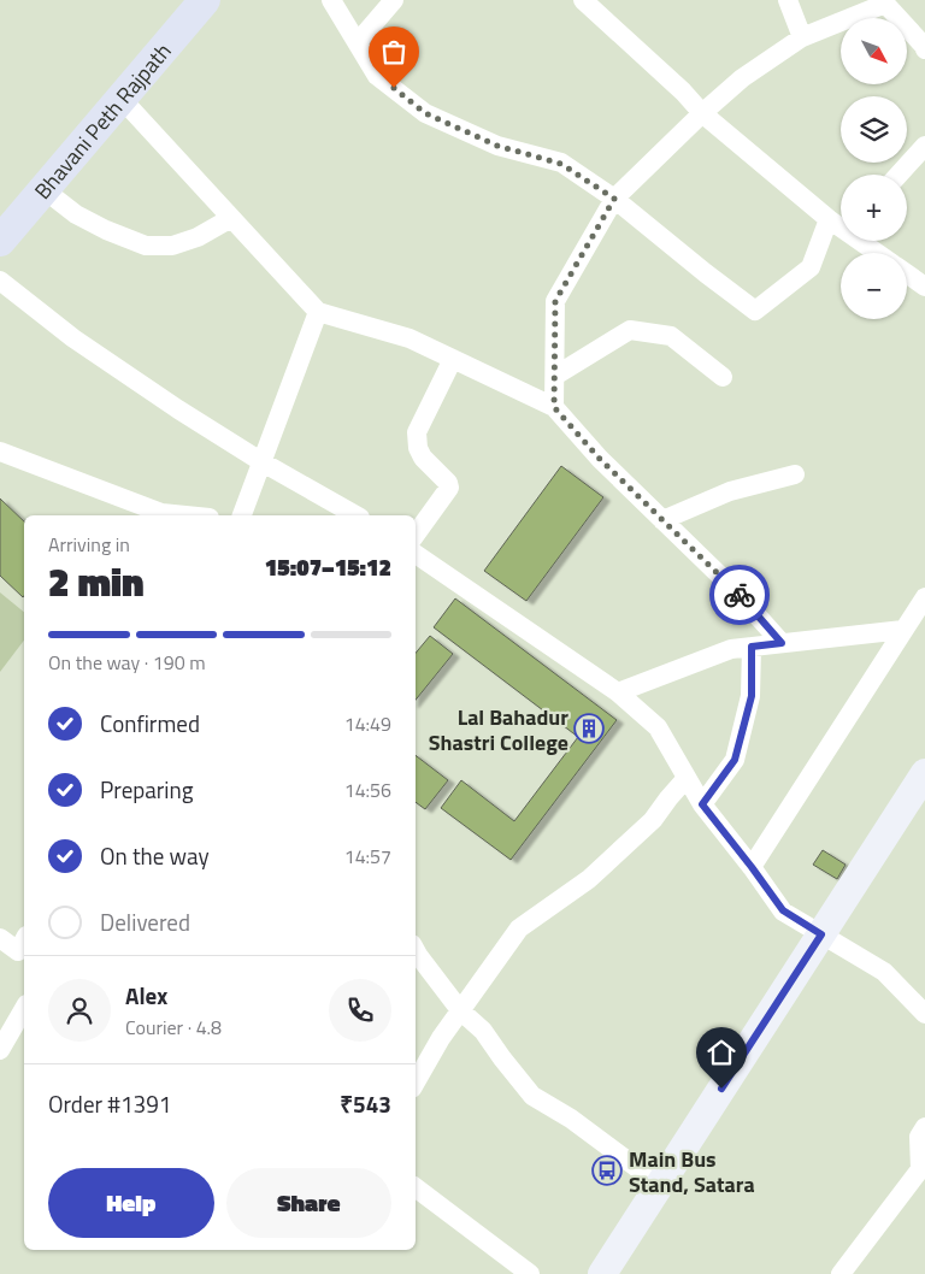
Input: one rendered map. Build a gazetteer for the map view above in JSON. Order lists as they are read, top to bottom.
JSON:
{
  "streets": {
    "main road": ["Bhavani Peth Rajpath"]
  },
  "places": {
    "building": ["Lal Bahadur Shastri College"],
    "bus stop": ["Main Bus Stand, Satara"]
  },
  "north": "bottom right",
  "page": {
    "map_buttons": ["+", "−"],
    "heading": ["2 min", "Arriving in", "15:07–15:12"],
    "panel": [
      "Alex",
      "Courier · 4.8",
      "Order #1391",
      "₹543"
    ],
    "bar": "On the way · 190 m",
    "list": [
      ["Confirmed", "14:49"],
      ["Preparing", "14:56"],
      ["On the way", "14:57"],
      "Delivered"
    ],
    "buttons": ["Help", "Share"]
  }
}
